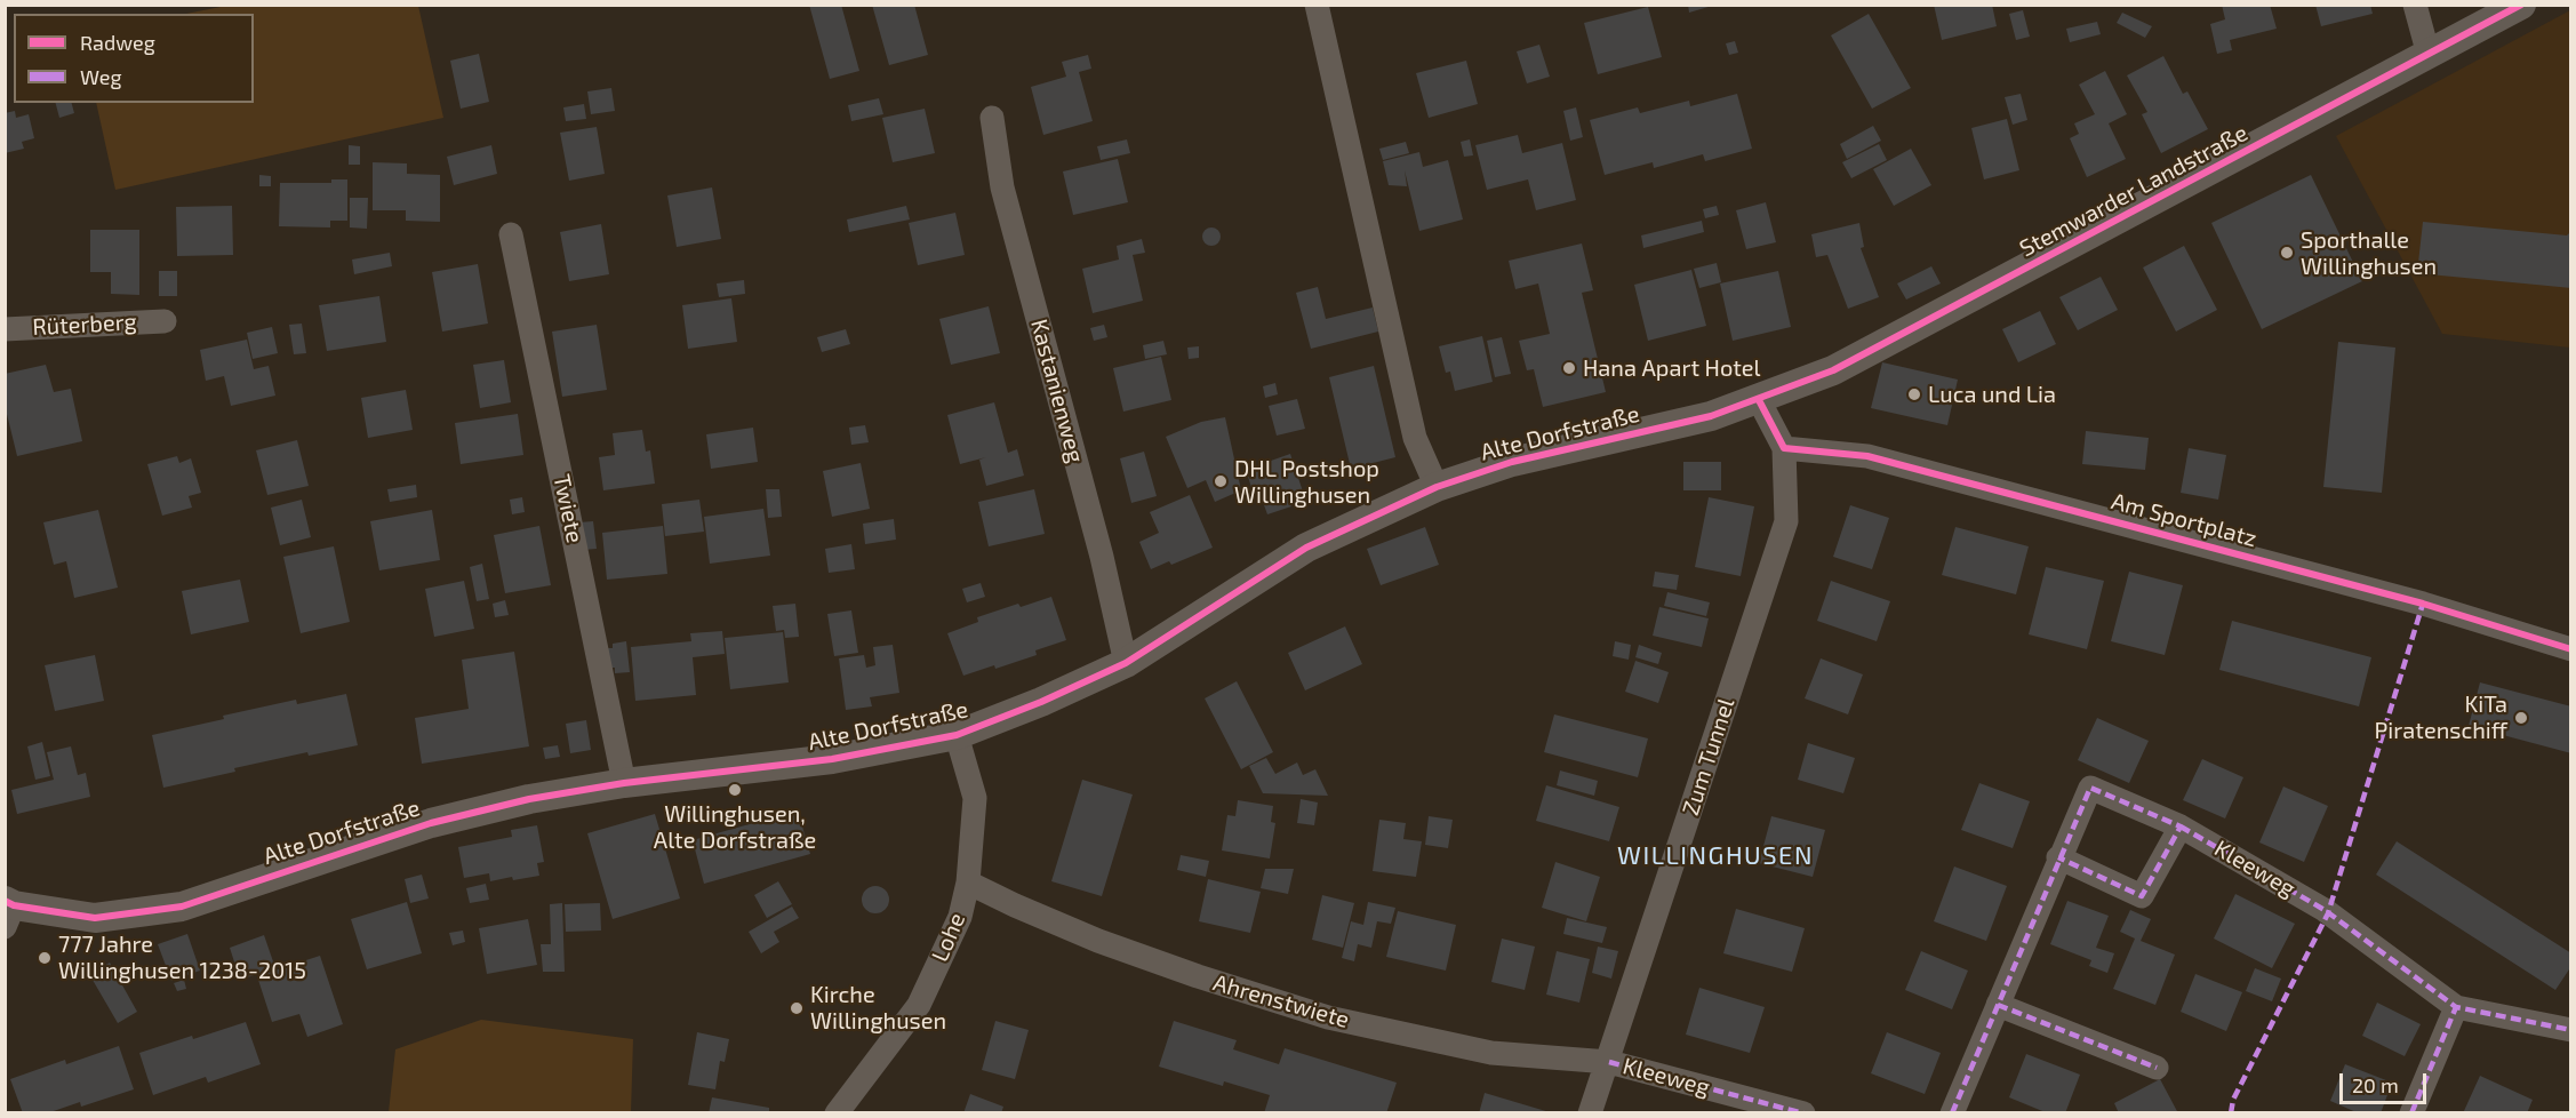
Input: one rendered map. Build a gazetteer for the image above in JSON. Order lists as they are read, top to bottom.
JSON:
{
  "streets": {
    "street": [
      "Stemwarder Landstraße",
      "Rüterberg",
      "Kastanienweg",
      "Alte Dorfstraße",
      "Twiete",
      "Am Sportplatz",
      "Zum Tunnel",
      "Kleeweg",
      "Lohe",
      "Ahrenstwiete"
    ]
  },
  "crossings": [
    ["Stemwarder Landstraße", "Alte Dorfstraße"],
    ["Stemwarder Landstraße", "Zum Tunnel"],
    ["Kastanienweg", "Alte Dorfstraße"],
    ["Alte Dorfstraße", "Twiete"],
    ["Alte Dorfstraße", "Zum Tunnel"],
    ["Alte Dorfstraße", "Lohe"],
    ["Am Sportplatz", "Zum Tunnel"],
    ["Zum Tunnel", "Kleeweg"],
    ["Zum Tunnel", "Ahrenstwiete"],
    ["Kleeweg", "Ahrenstwiete"],
    ["Lohe", "Ahrenstwiete"]
  ],
  "districts": ["WILLINGHUSEN"],
  "places": [
    "Sporthalle Willinghusen",
    "Hana Apart Hotel",
    "Luca und Lia",
    "DHL Postshop Willinghusen",
    "KiTa Piratenschiff",
    "Willinghusen, Alte Dorfstraße",
    "777 Jahre Willinghusen 1238-2015",
    "Kirche Willinghusen"
  ],
  "legend": ["Radweg", "Weg"],
  "scale_bar": "20 m"
}
